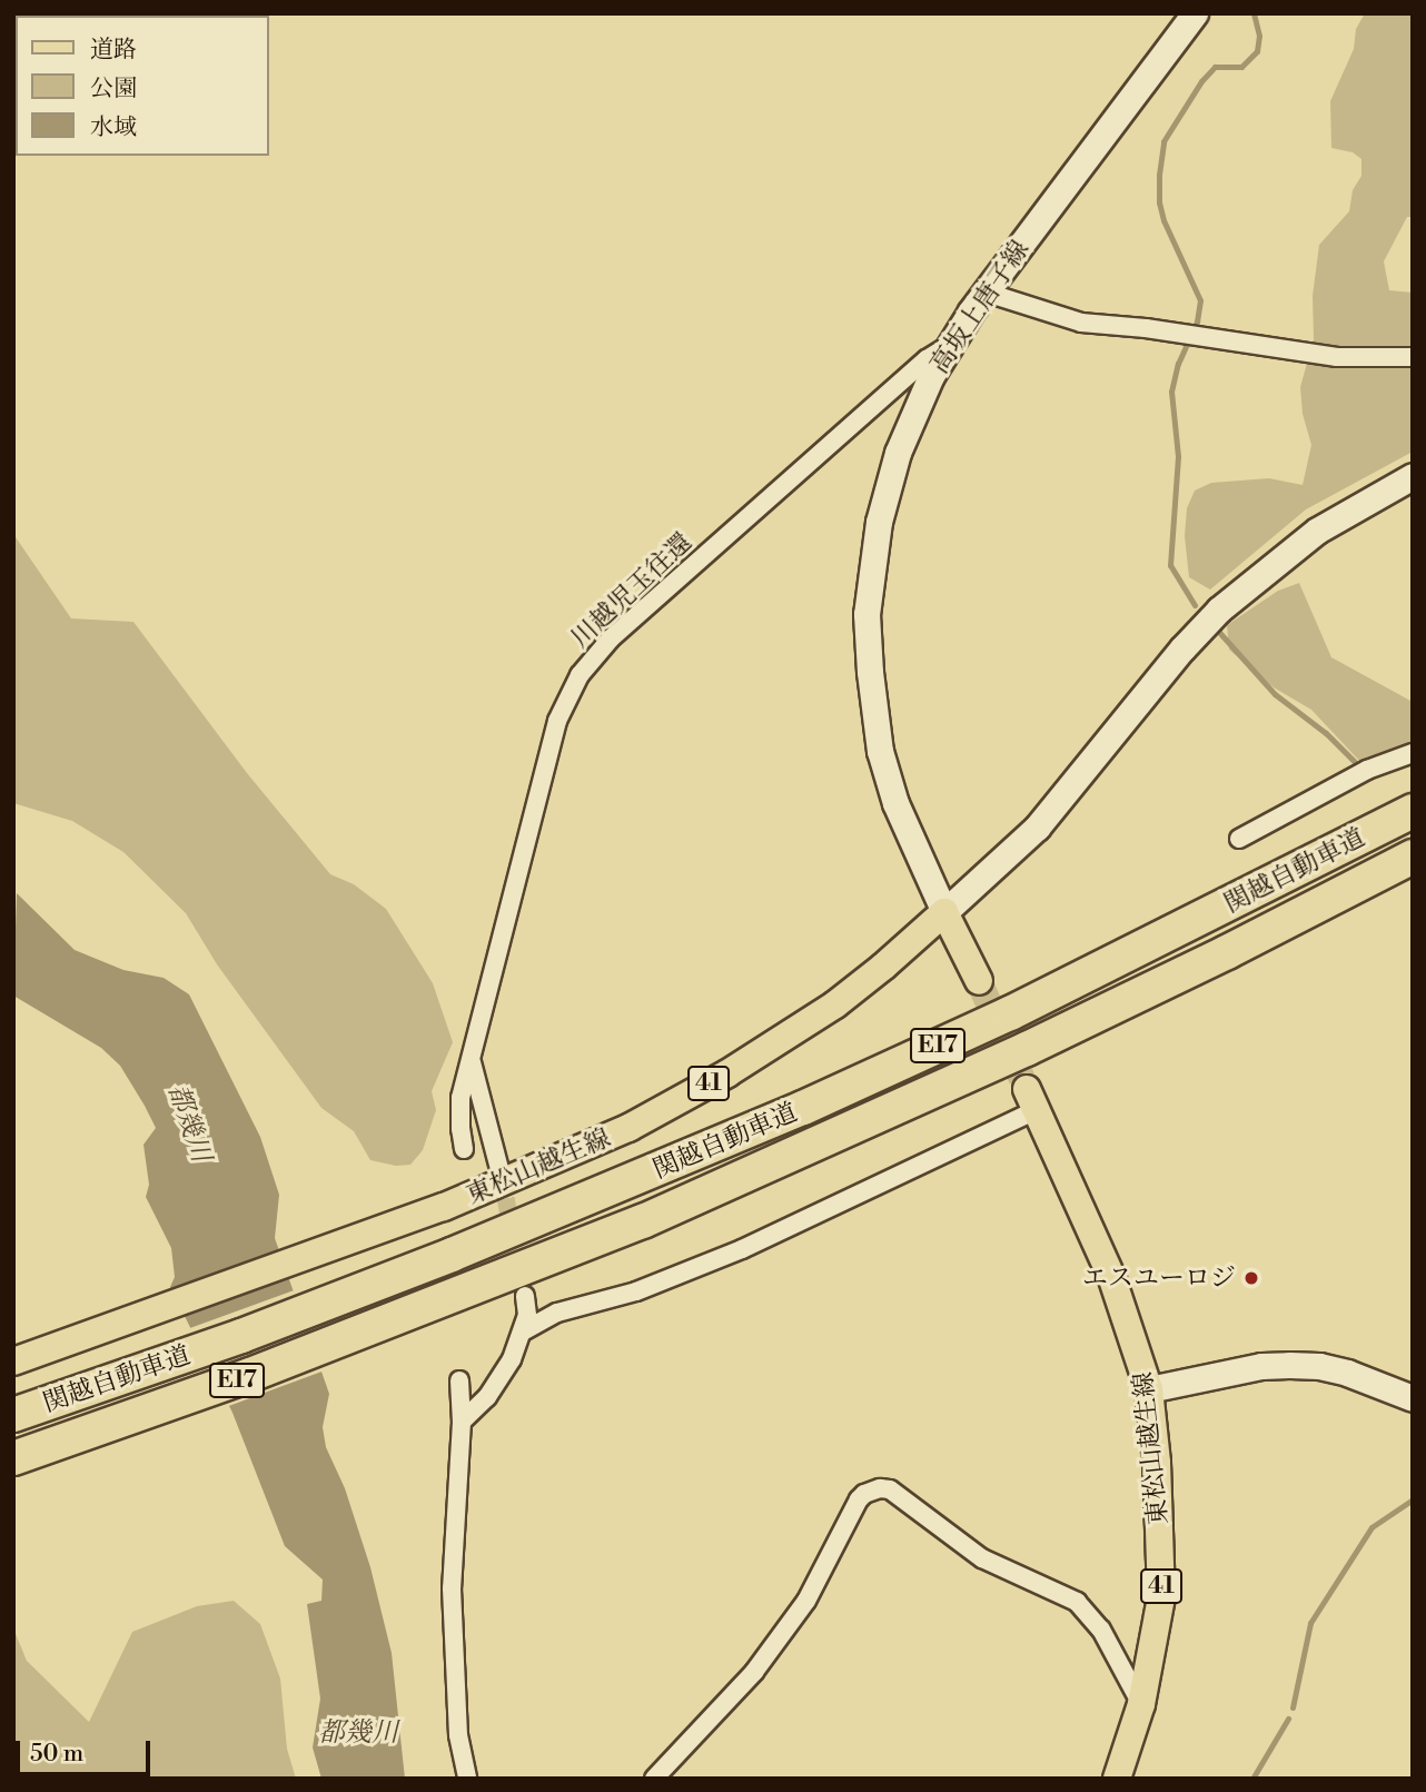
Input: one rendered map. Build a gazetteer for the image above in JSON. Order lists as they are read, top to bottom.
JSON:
{
  "streets": {
    "highway": ["関越自動車道", "E17"],
    "main road": ["高坂上唐子線", "41", "東松山越生線"],
    "street": ["川越児玉往還"]
  },
  "crossings": [
    ["高坂上唐子線", "川越児玉往還"],
    ["高坂上唐子線", "東松山越生線"]
  ],
  "water": ["都幾川"],
  "places": ["エスユーロジ"],
  "legend": ["道路", "公園", "水域"],
  "scale_bar": "50 m"
}
